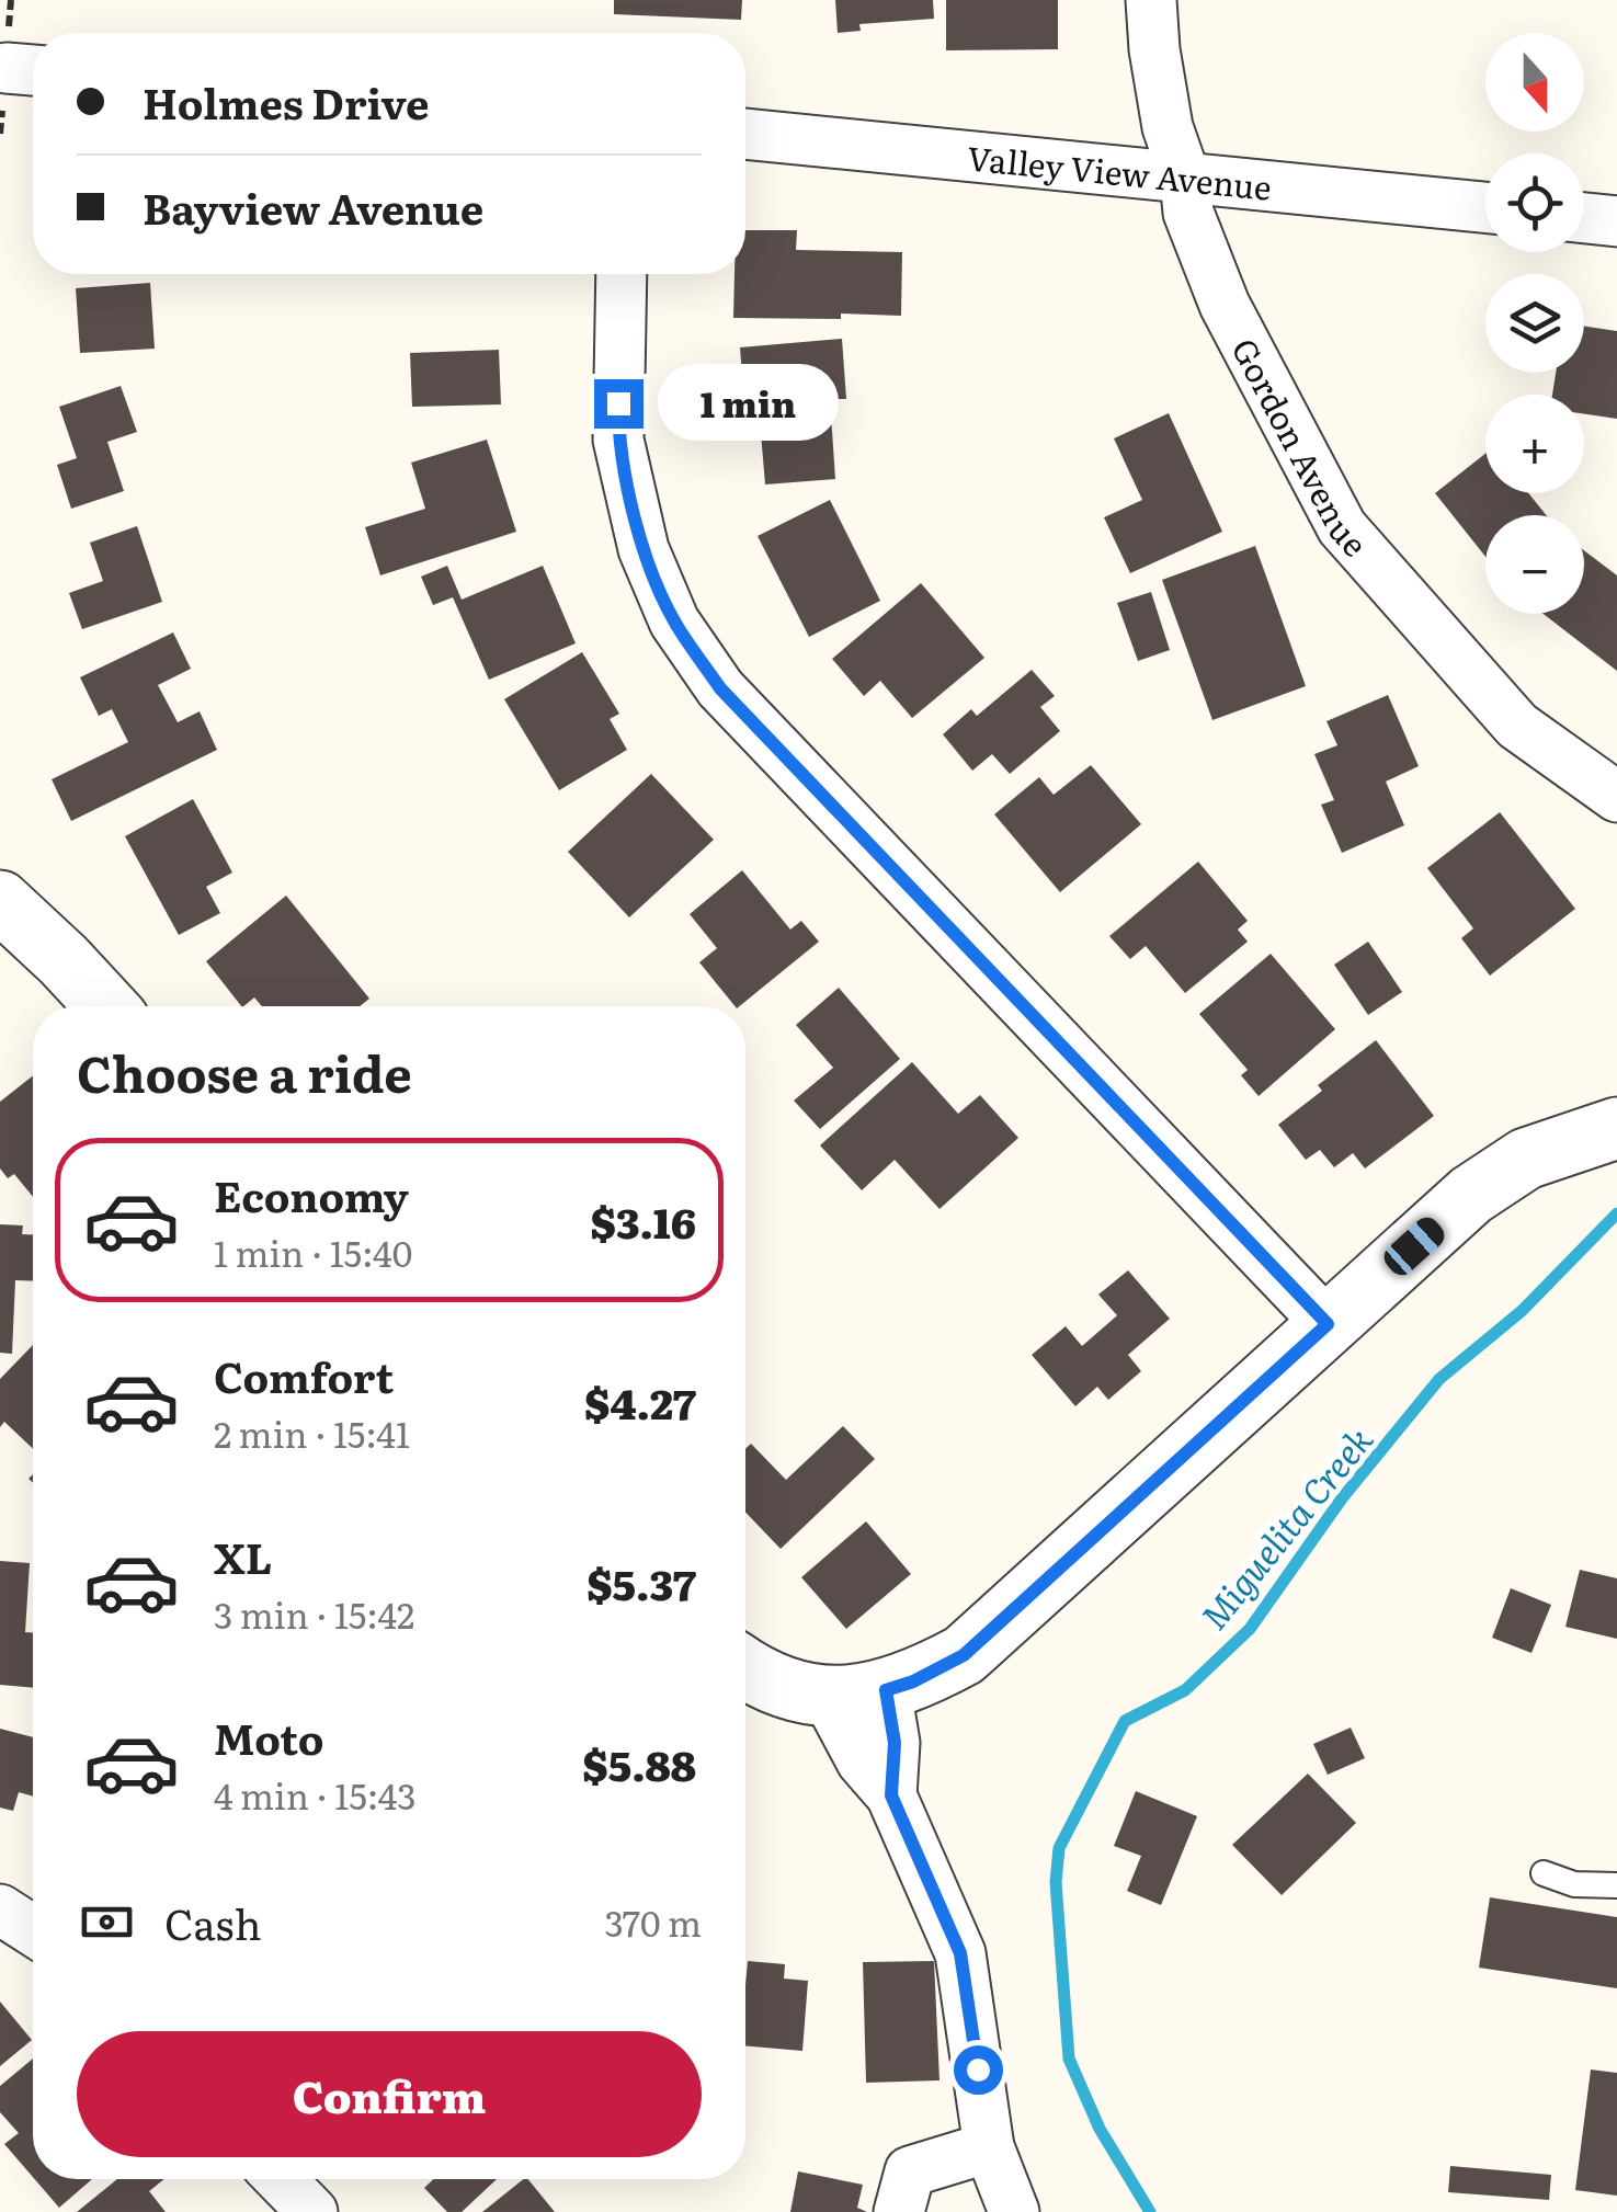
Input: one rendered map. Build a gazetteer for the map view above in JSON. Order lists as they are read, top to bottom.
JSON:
{
  "streets": {
    "street": ["Valley View Avenue", "Gordon Avenue"]
  },
  "crossings": [
    ["Valley View Avenue", "Gordon Avenue"]
  ],
  "water": ["Miguelita Creek"],
  "north": "bottom",
  "page": {
    "map_buttons": ["+", "−"],
    "banner": ["Holmes Drive", "Bayview Avenue"],
    "bubble": "1 min",
    "heading": "Choose a ride",
    "list": [
      {
        "name": "Economy",
        "note": "1 min · 15:40",
        "value": "$3.16"
      },
      {
        "name": "Comfort",
        "note": "2 min · 15:41",
        "value": "$4.27"
      },
      {
        "name": "XL",
        "note": "3 min · 15:42",
        "value": "$5.37"
      },
      {
        "name": "Moto",
        "note": "4 min · 15:43",
        "value": "$5.88"
      }
    ],
    "pay": ["Cash", "370 m"],
    "buttons": "Confirm"
  }
}
